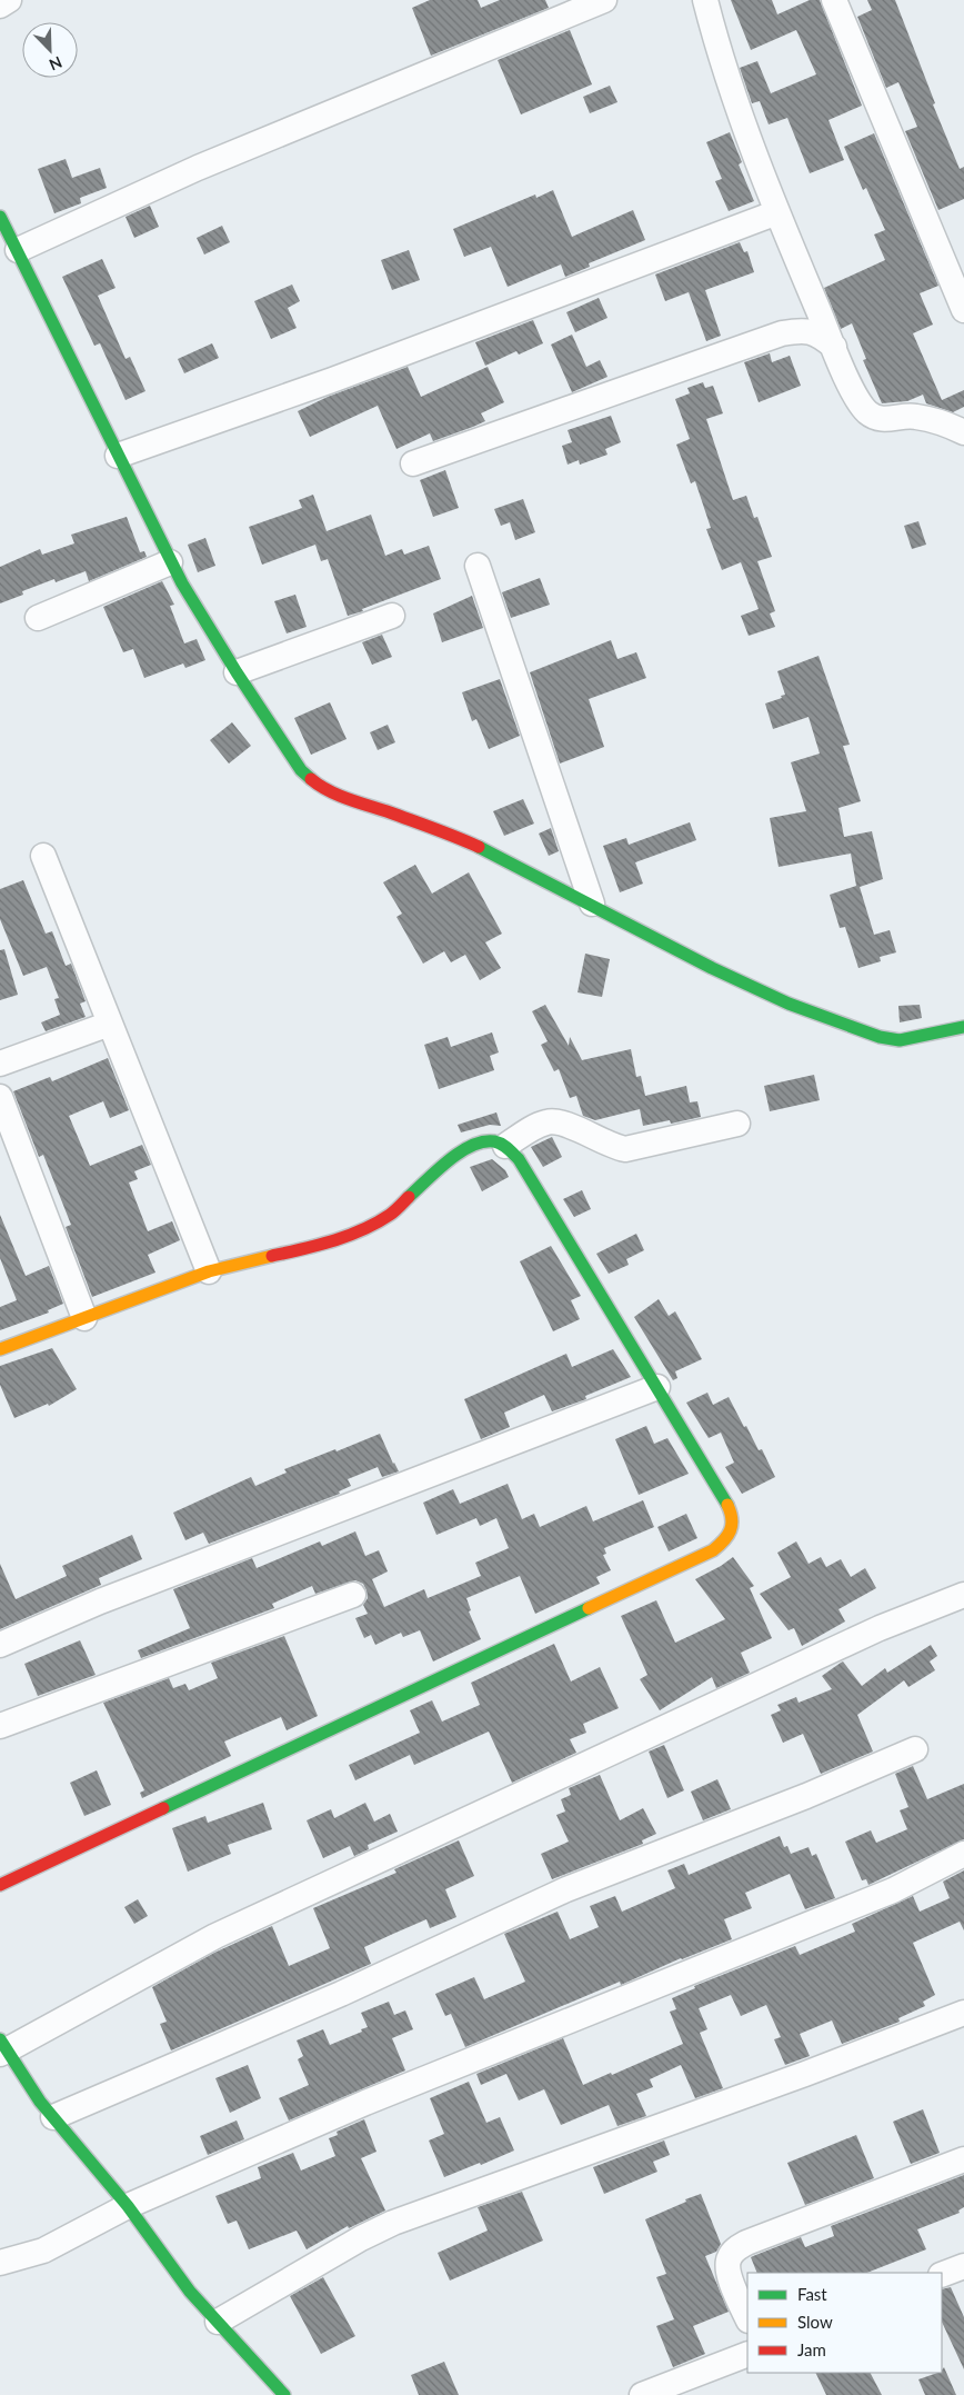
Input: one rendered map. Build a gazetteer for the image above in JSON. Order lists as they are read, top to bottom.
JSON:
{
  "legend": ["Fast", "Slow", "Jam"],
  "north": "bottom right"
}
